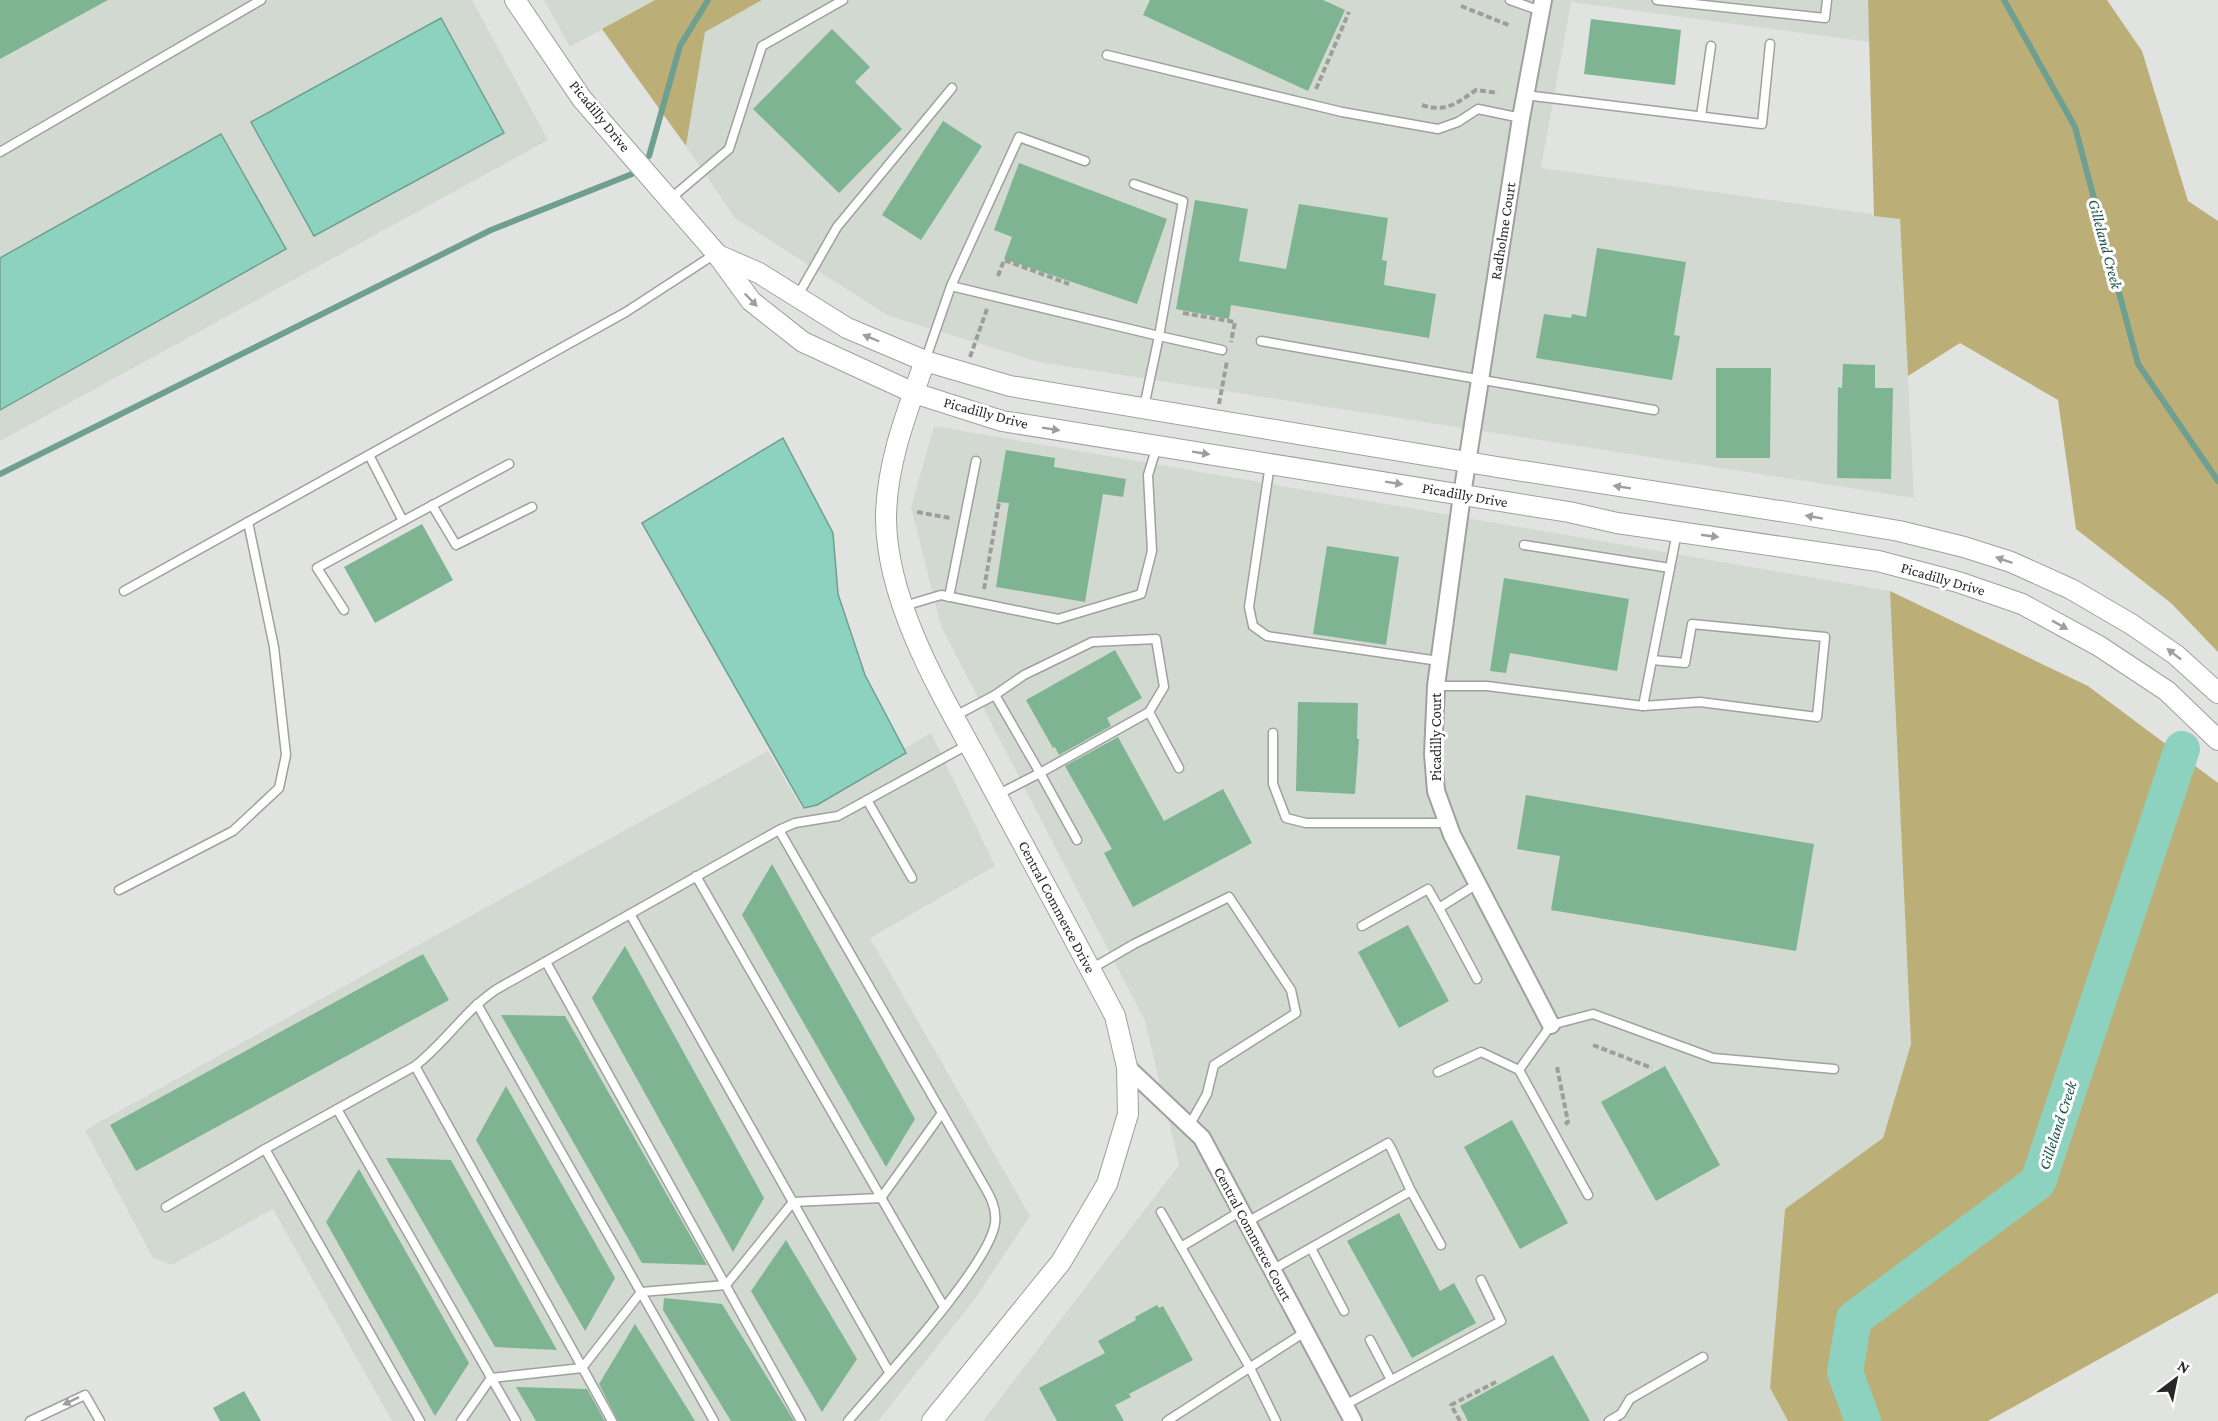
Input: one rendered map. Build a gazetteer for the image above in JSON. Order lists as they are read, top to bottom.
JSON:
{
  "streets": {
    "street": [
      "Picadilly Drive",
      "Radholme Court",
      "Picadilly Court",
      "Central Commerce Drive",
      "Central Commerce Court"
    ]
  },
  "crossings": [
    ["Picadilly Drive", "Radholme Court"],
    ["Picadilly Drive", "Picadilly Court"],
    ["Picadilly Drive", "Central Commerce Drive"],
    ["Radholme Court", "Picadilly Court"],
    ["Central Commerce Drive", "Central Commerce Court"]
  ],
  "water": ["Gilleland Creek"],
  "north": "top right"
}
